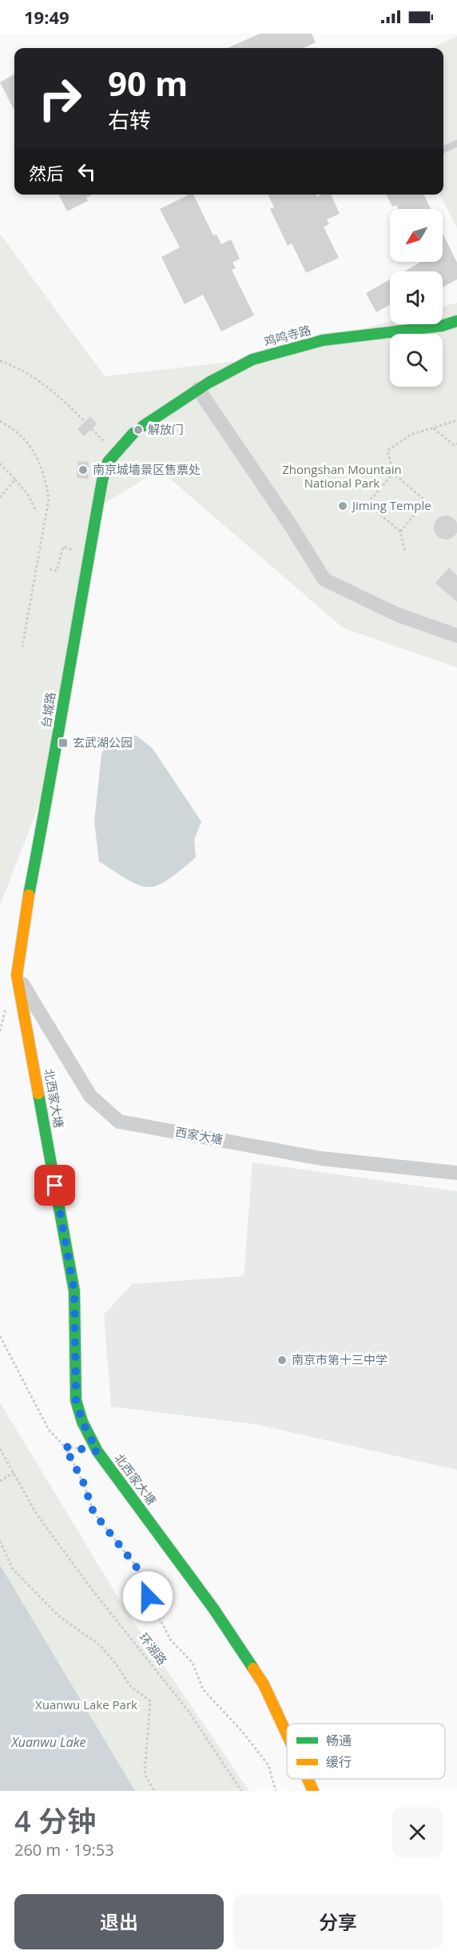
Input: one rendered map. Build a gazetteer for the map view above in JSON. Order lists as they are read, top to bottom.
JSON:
{
  "streets": {
    "street": [
      "鸡鸣寺路",
      "台城路",
      "北西家大塘",
      "西家大塘"
    ],
    "path": ["环湖路"]
  },
  "crossings": [
    ["台城路", "北西家大塘"],
    ["台城路", "西家大塘"],
    ["北西家大塘", "西家大塘"]
  ],
  "water": ["Xuanwu Lake"],
  "parks": ["Zhongshan Mountain National Park", "Xuanwu Lake Park"],
  "places": {
    "other": [
      "解放门",
      "南京城墙景区售票处",
      "Jiming Temple",
      "南京市第十三中学"
    ],
    "transit": ["玄武湖公园"]
  },
  "legend": ["畅通", "缓行"],
  "north": "bottom left",
  "page": {
    "status": "19:49",
    "turn": ["90 m", "右转"],
    "then": "然后",
    "heading": ["4 分钟", "260 m · 19:53"],
    "buttons": ["退出", "分享"]
  }
}
